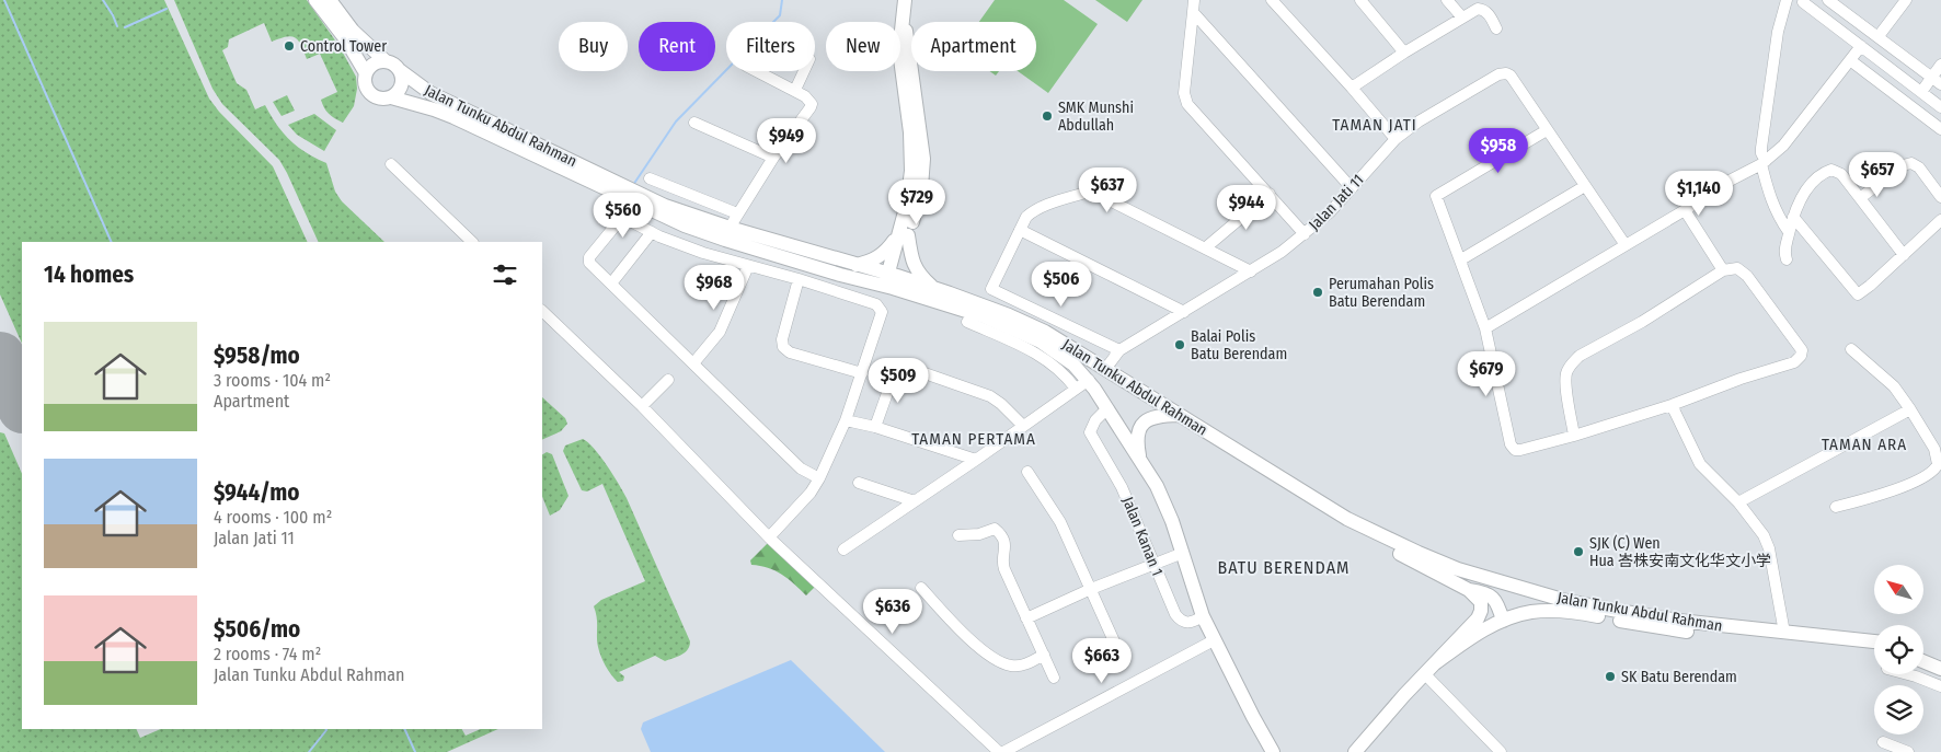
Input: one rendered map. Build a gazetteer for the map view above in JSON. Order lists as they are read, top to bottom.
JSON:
{
  "streets": {
    "main road": ["Jalan Tunku Abdul Rahman"],
    "street": ["Jalan Jati 11", "Jalan Kanan 1"]
  },
  "crossings": [
    ["Jalan Tunku Abdul Rahman", "Jalan Jati 11"],
    ["Jalan Tunku Abdul Rahman", "Jalan Kanan 1"]
  ],
  "districts": [
    "TAMAN JATI",
    "TAMAN PERTAMA",
    "TAMAN ARA",
    "BATU BERENDAM"
  ],
  "places": [
    "Control Tower",
    "SMK Munshi Abdullah",
    "Perumahan Polis Batu Berendam",
    "Balai Polis Batu Berendam",
    "SJK (C) Wen Hua 峇株安南文化华文小学",
    "SK Batu Berendam"
  ],
  "north": "top left",
  "page": {
    "chip": [
      "Buy",
      "Rent",
      "Filters",
      "New",
      "Apartment"
    ],
    "price": [
      "$949",
      "$958",
      "$657",
      "$637",
      "$1,140",
      "$729",
      "$944",
      "$560",
      "$506",
      "$968",
      "$679",
      "$509",
      "$636",
      "$663"
    ],
    "heading": "14 homes",
    "list": [
      {
        "name": "$958/mo",
        "note": "3 rooms · 104 m² · Apartment"
      },
      {
        "name": "$944/mo",
        "note": "4 rooms · 100 m² · Jalan Jati 11"
      },
      {
        "name": "$506/mo",
        "note": "2 rooms · 74 m² · Jalan Tunku Abdul Rahman"
      }
    ]
  }
}
